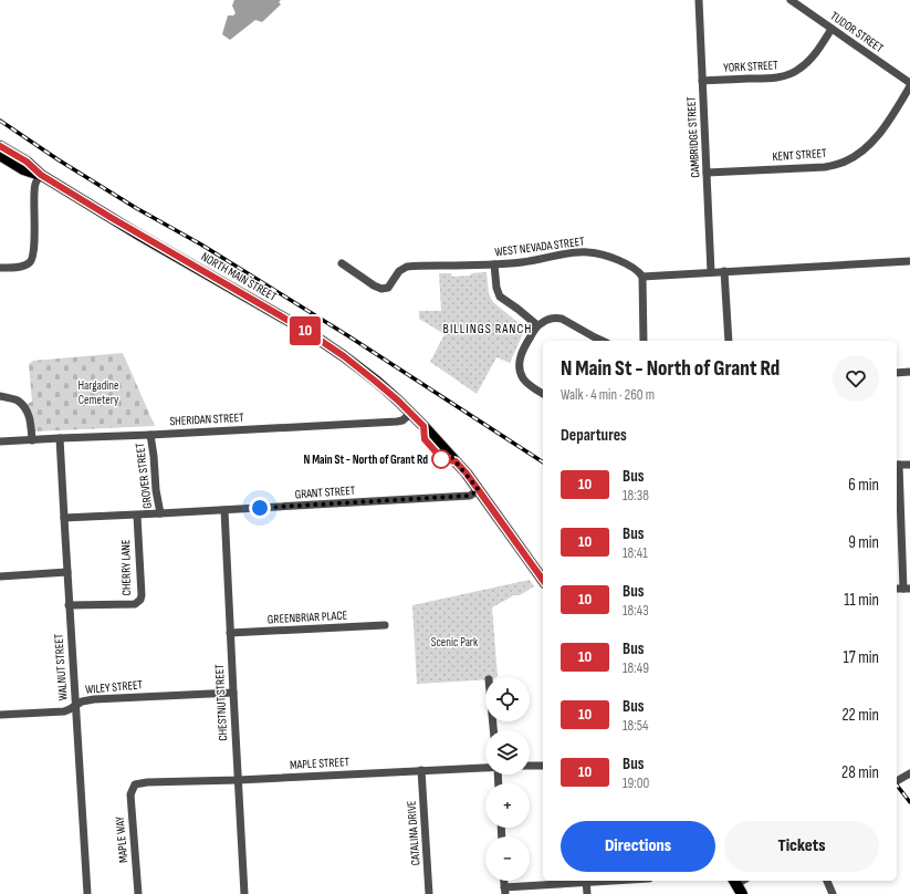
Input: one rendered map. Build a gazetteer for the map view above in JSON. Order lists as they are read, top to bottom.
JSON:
{
  "streets": {
    "main road": ["NORTH MAIN STREET"],
    "street": [
      "TUDOR STREET",
      "YORK STREET",
      "CAMBRIDGE STREET",
      "KENT STREET",
      "WEST NEVADA STREET",
      "SHERIDAN STREET",
      "GROVER STREET",
      "GRANT STREET",
      "CHERRY LANE",
      "GREENBRIAR PLACE",
      "WALNUT STREET",
      "WILEY STREET",
      "CHESTNUT STREET",
      "MAPLE STREET",
      "CATALINA DRIVE",
      "MAPLE WAY"
    ]
  },
  "crossings": [
    ["TUDOR STREET", "YORK STREET"],
    ["YORK STREET", "CAMBRIDGE STREET"],
    ["CAMBRIDGE STREET", "KENT STREET"],
    ["NORTH MAIN STREET", "SHERIDAN STREET"],
    ["NORTH MAIN STREET", "GRANT STREET"],
    ["SHERIDAN STREET", "GROVER STREET"],
    ["SHERIDAN STREET", "WALNUT STREET"],
    ["GROVER STREET", "GRANT STREET"],
    ["GRANT STREET", "CHERRY LANE"],
    ["GRANT STREET", "WALNUT STREET"],
    ["GRANT STREET", "CHESTNUT STREET"],
    ["CHERRY LANE", "WALNUT STREET"],
    ["GREENBRIAR PLACE", "CHESTNUT STREET"],
    ["WALNUT STREET", "WILEY STREET"],
    ["WILEY STREET", "CHESTNUT STREET"],
    ["CHESTNUT STREET", "MAPLE STREET"],
    ["MAPLE STREET", "CATALINA DRIVE"],
    ["MAPLE STREET", "MAPLE WAY"]
  ],
  "districts": ["BILLINGS RANCH"],
  "parks": ["Hargadine Cemetery", "Scenic Park"],
  "places": ["N Main St - North of Grant Rd"],
  "lines": ["bus line 10"],
  "page": {
    "on_map": "10",
    "heading": [
      ["N Main St - North of Grant Rd", "Walk · 4 min · 260 m"],
      "Departures"
    ],
    "list": [
      {
        "mark": "10",
        "name": "Bus",
        "note": "18:38",
        "value": "6 min"
      },
      {
        "mark": "10",
        "name": "Bus",
        "note": "18:41",
        "value": "9 min"
      },
      {
        "mark": "10",
        "name": "Bus",
        "note": "18:43",
        "value": "11 min"
      },
      {
        "mark": "10",
        "name": "Bus",
        "note": "18:49",
        "value": "17 min"
      },
      {
        "mark": "10",
        "name": "Bus",
        "note": "18:54",
        "value": "22 min"
      },
      {
        "mark": "10",
        "name": "Bus",
        "note": "19:00",
        "value": "28 min"
      }
    ],
    "map_buttons": ["+", "−"],
    "buttons": ["Directions", "Tickets"]
  }
}
